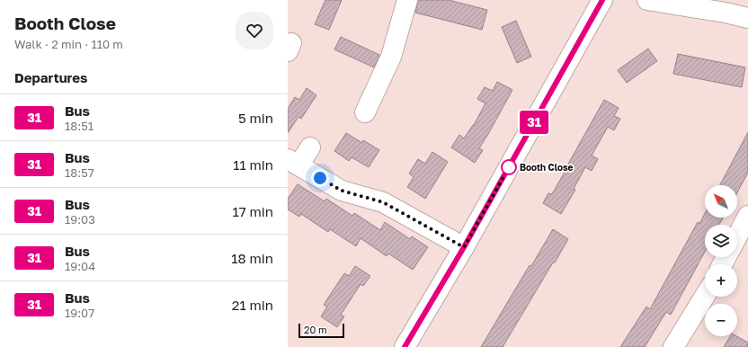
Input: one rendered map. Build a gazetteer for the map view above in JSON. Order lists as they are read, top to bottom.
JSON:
{
  "places": ["Booth Close"],
  "lines": ["bus line 31"],
  "scale_bar": "20 m",
  "north": "top left",
  "page": {
    "heading": [
      ["Booth Close", "Walk · 2 min · 110 m"],
      "Departures"
    ],
    "on_map": "31",
    "list": [
      {
        "mark": "31",
        "name": "Bus",
        "note": "18:51",
        "value": "5 min"
      },
      {
        "mark": "31",
        "name": "Bus",
        "note": "18:57",
        "value": "11 min"
      },
      {
        "mark": "31",
        "name": "Bus",
        "note": "19:03",
        "value": "17 min"
      },
      {
        "mark": "31",
        "name": "Bus",
        "note": "19:04",
        "value": "18 min"
      },
      {
        "mark": "31",
        "name": "Bus",
        "note": "19:07",
        "value": "21 min"
      }
    ],
    "map_buttons": ["+", "−"],
    "scale": "20 m"
  }
}
